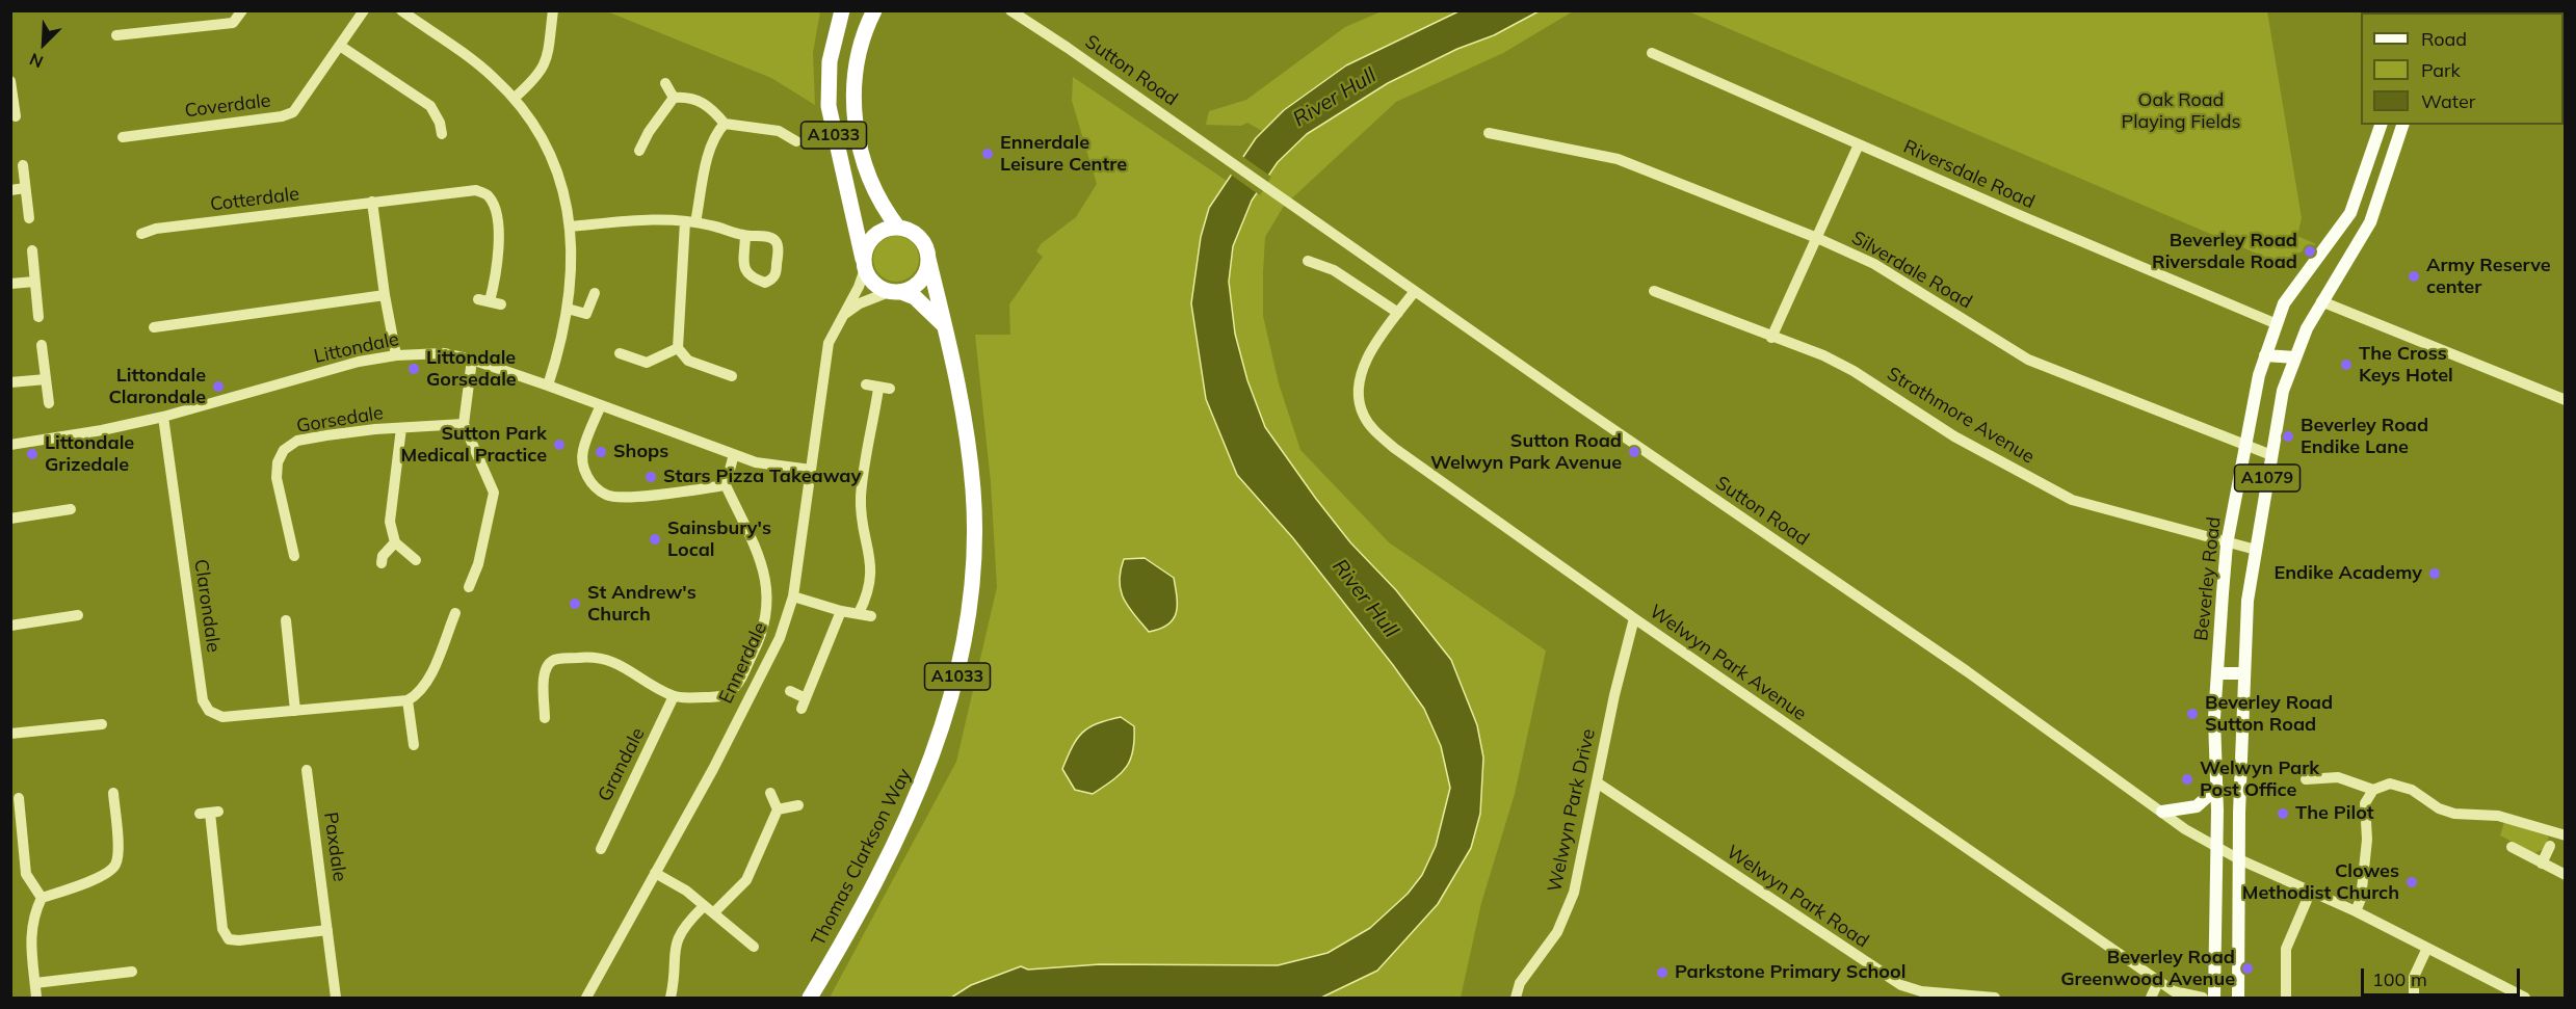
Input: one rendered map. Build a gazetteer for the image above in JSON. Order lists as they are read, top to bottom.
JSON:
{
  "streets": {
    "highway": ["A1033", "Thomas Clarkson Way"],
    "main road": ["A1079", "Beverley Road"],
    "street": [
      "Sutton Road",
      "Coverdale",
      "Riversdale Road",
      "Cotterdale",
      "Silverdale Road",
      "Littondale",
      "Strathmore Avenue",
      "Gorsedale",
      "Clarondale",
      "Ennerdale",
      "Welwyn Park Avenue",
      "Grandale",
      "Welwyn Park Drive",
      "Paxdale",
      "Welwyn Park Road"
    ]
  },
  "crossings": [
    ["Sutton Road", "A1079"],
    ["Sutton Road", "Beverley Road"],
    ["Sutton Road", "Welwyn Park Avenue"],
    ["A1033", "Ennerdale"],
    ["A1033", "Thomas Clarkson Way"],
    ["Riversdale Road", "Beverley Road"],
    ["Silverdale Road", "A1079"],
    ["Silverdale Road", "Beverley Road"],
    ["Littondale", "Clarondale"],
    ["Littondale", "Ennerdale"],
    ["Strathmore Avenue", "A1079"],
    ["Strathmore Avenue", "Beverley Road"],
    ["Welwyn Park Avenue", "Welwyn Park Drive"],
    ["Welwyn Park Drive", "Welwyn Park Road"]
  ],
  "water": ["River Hull"],
  "parks": ["Oak Road Playing Fields"],
  "places": [
    "Ennerdale Leisure Centre",
    "Beverley Road Riversdale Road",
    "Army Reserve center",
    "The Cross Keys Hotel",
    "Littondale Gorsedale",
    "Littondale Clarondale",
    "Beverley Road Endike Lane",
    "Sutton Park Medical Practice",
    "Shops",
    "Sutton Road Welwyn Park Avenue",
    "Littondale Grizedale",
    "Stars Pizza Takeaway",
    "Sainsbury's Local",
    "Endike Academy",
    "St Andrew's Church",
    "Beverley Road Sutton Road",
    "Welwyn Park Post Office",
    "The Pilot",
    "Clowes Methodist Church",
    "Beverley Road Greenwood Avenue",
    "Parkstone Primary School"
  ],
  "legend": ["Road", "Park", "Water"],
  "scale_bar": "100 m",
  "north": "bottom left"
}
